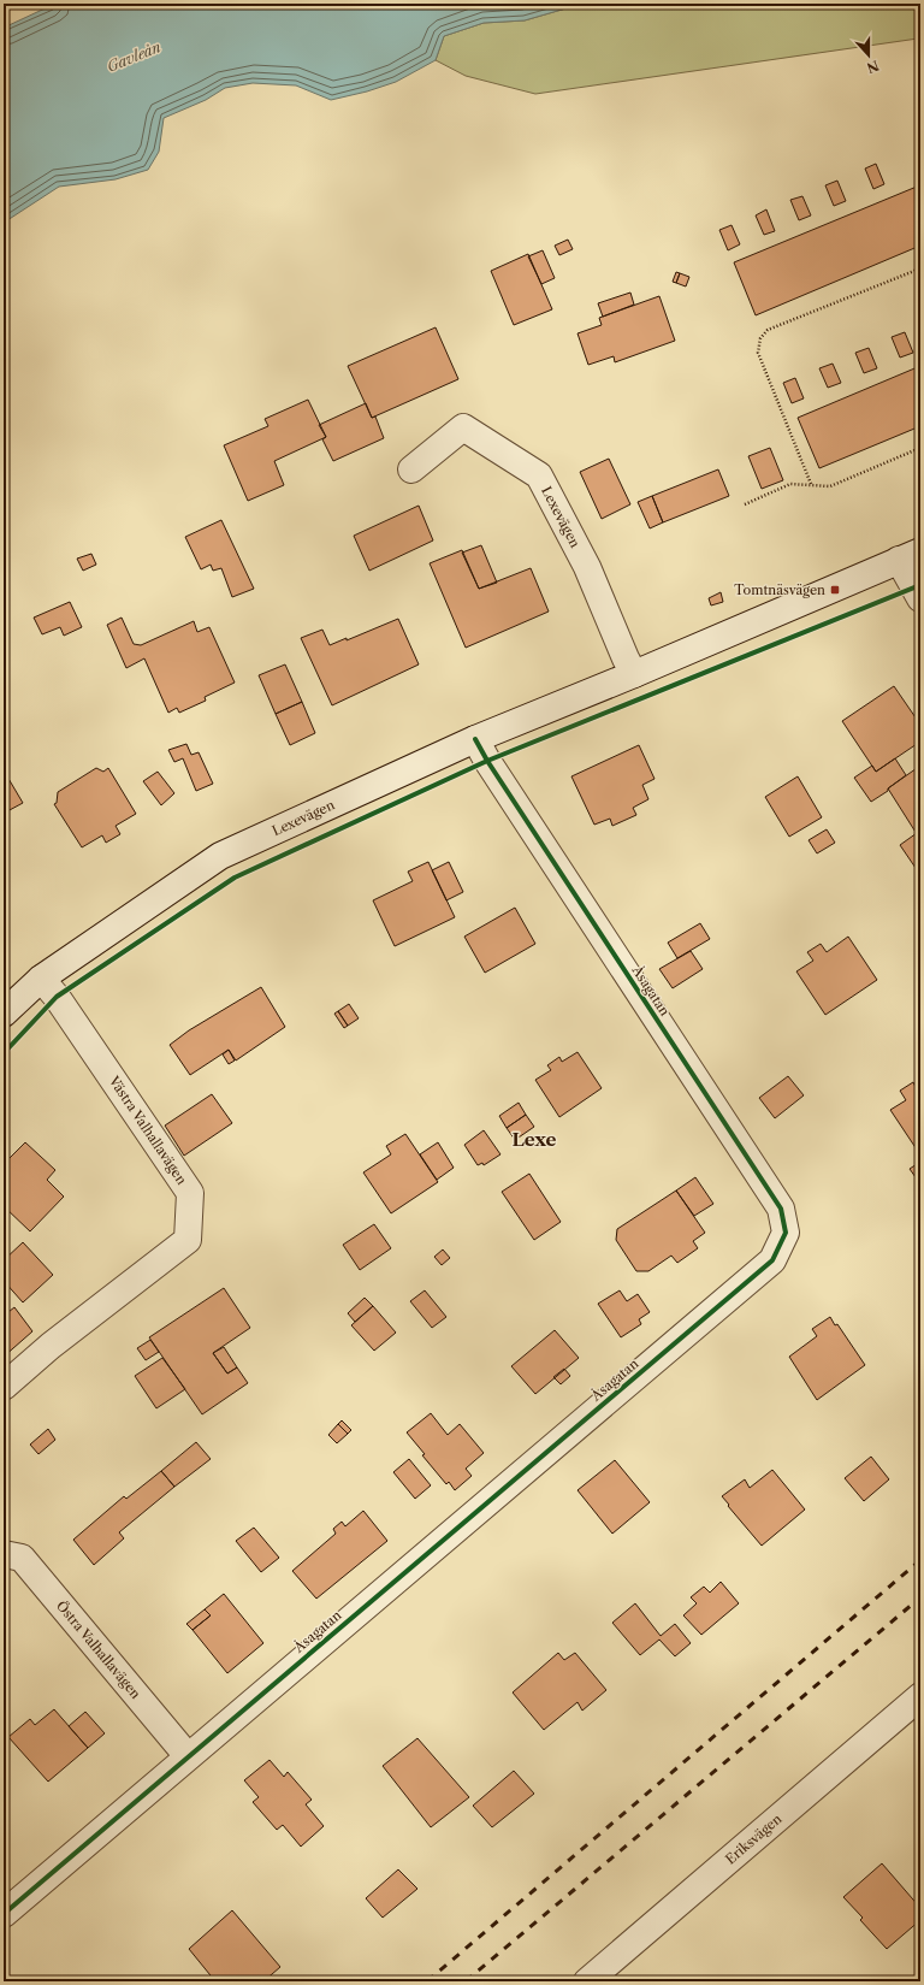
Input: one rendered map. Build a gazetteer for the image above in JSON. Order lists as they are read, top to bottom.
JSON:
{
  "streets": {
    "street": [
      "Lexevägen",
      "Åsagatan",
      "Västra Valhallavägen",
      "Östra Valhallavägen",
      "Eriksvägen"
    ]
  },
  "crossings": [
    ["Lexevägen", "Åsagatan"],
    ["Lexevägen", "Västra Valhallavägen"],
    ["Åsagatan", "Östra Valhallavägen"]
  ],
  "districts": ["Lexe"],
  "water": ["Gavleån"],
  "places": {
    "transit": ["Tomtnäsvägen"]
  },
  "north": "bottom"
}
